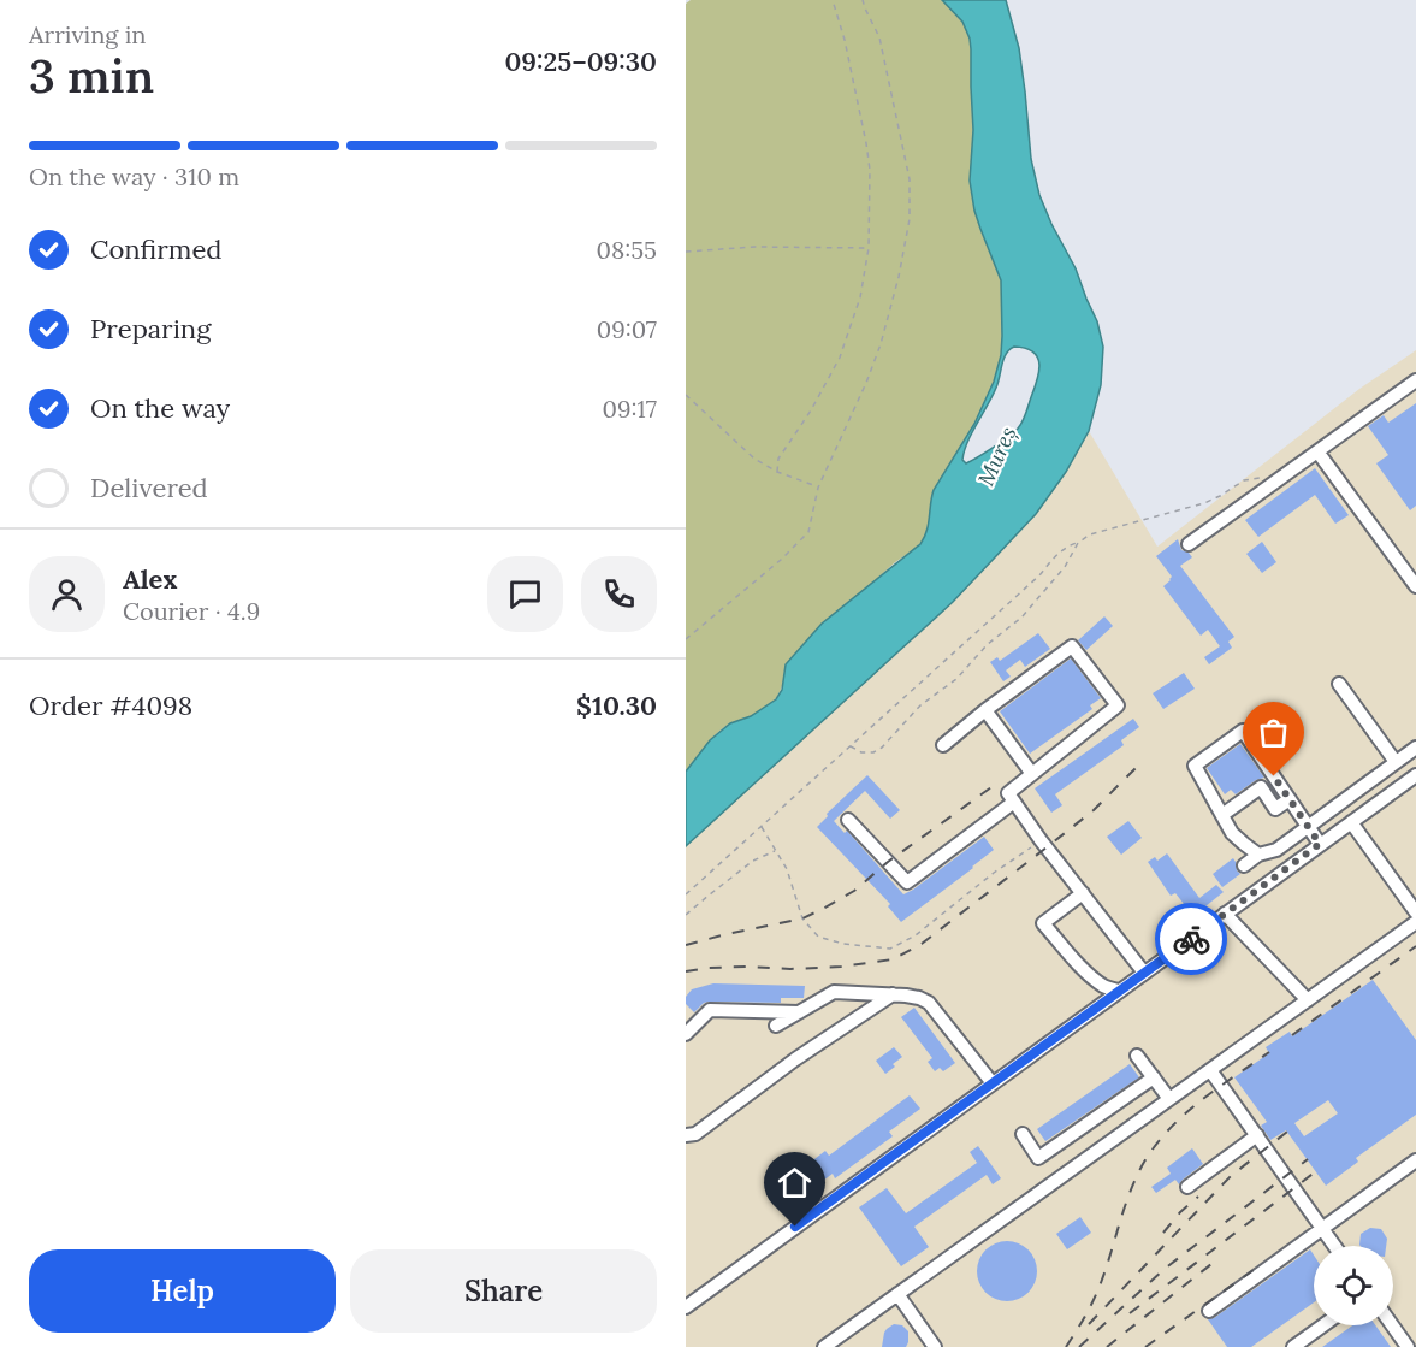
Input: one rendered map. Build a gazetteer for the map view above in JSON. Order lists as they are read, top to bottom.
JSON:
{
  "water": ["Mureș"],
  "page": {
    "heading": ["3 min", "Arriving in", "09:25–09:30"],
    "panel": [
      "Alex",
      "Courier · 4.9",
      "Order #4098",
      "$10.30"
    ],
    "bar": "On the way · 310 m",
    "list": [
      ["Confirmed", "08:55"],
      ["Preparing", "09:07"],
      ["On the way", "09:17"],
      "Delivered"
    ],
    "buttons": ["Help", "Share"]
  }
}
